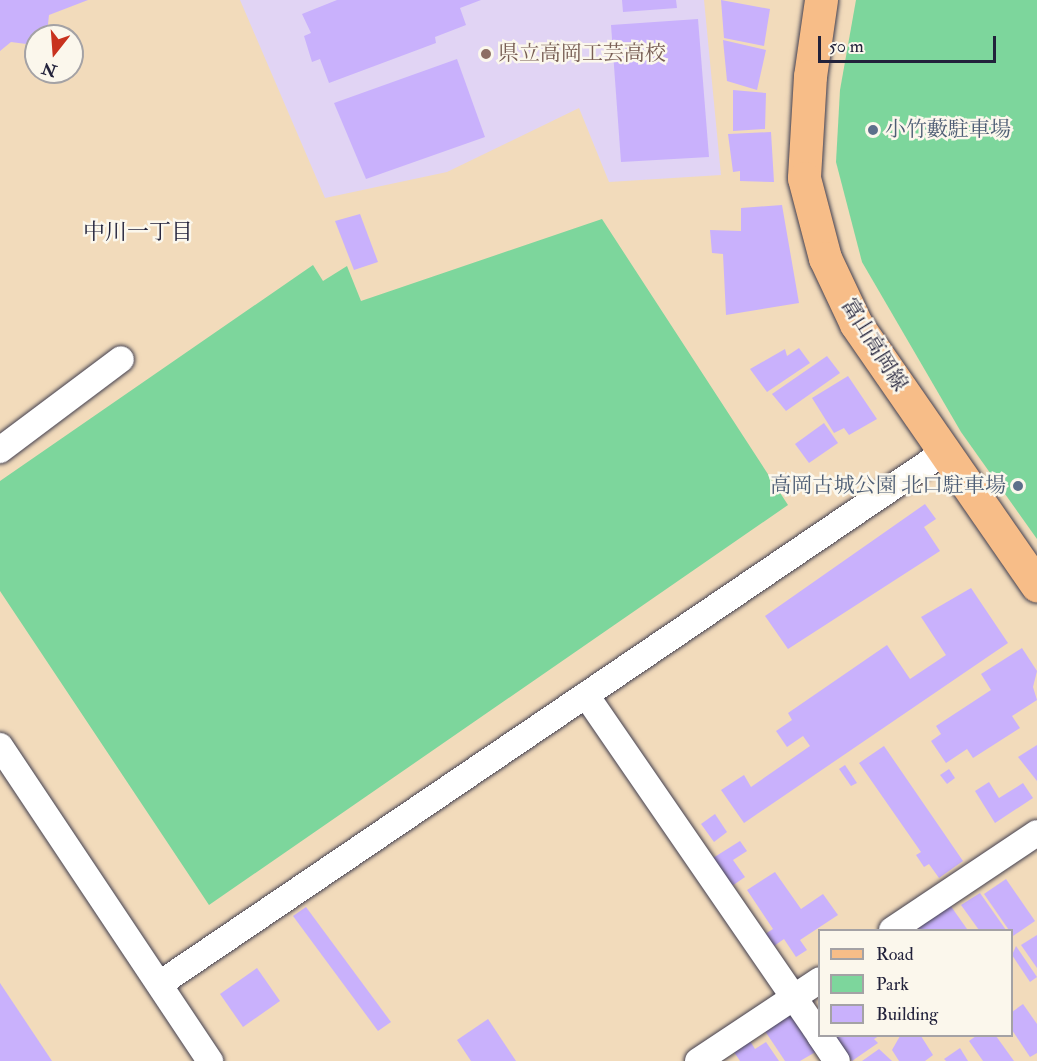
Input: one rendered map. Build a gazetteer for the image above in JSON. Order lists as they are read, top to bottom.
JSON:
{
  "streets": {
    "main road": ["富山高岡線"]
  },
  "districts": ["中川一丁目"],
  "places": ["県立高岡工芸高校", "小竹藪駐車場", "高岡古城公園 北口駐車場"],
  "legend": ["Road", "Park", "Building"],
  "scale_bar": "50 m",
  "north": "bottom"
}
